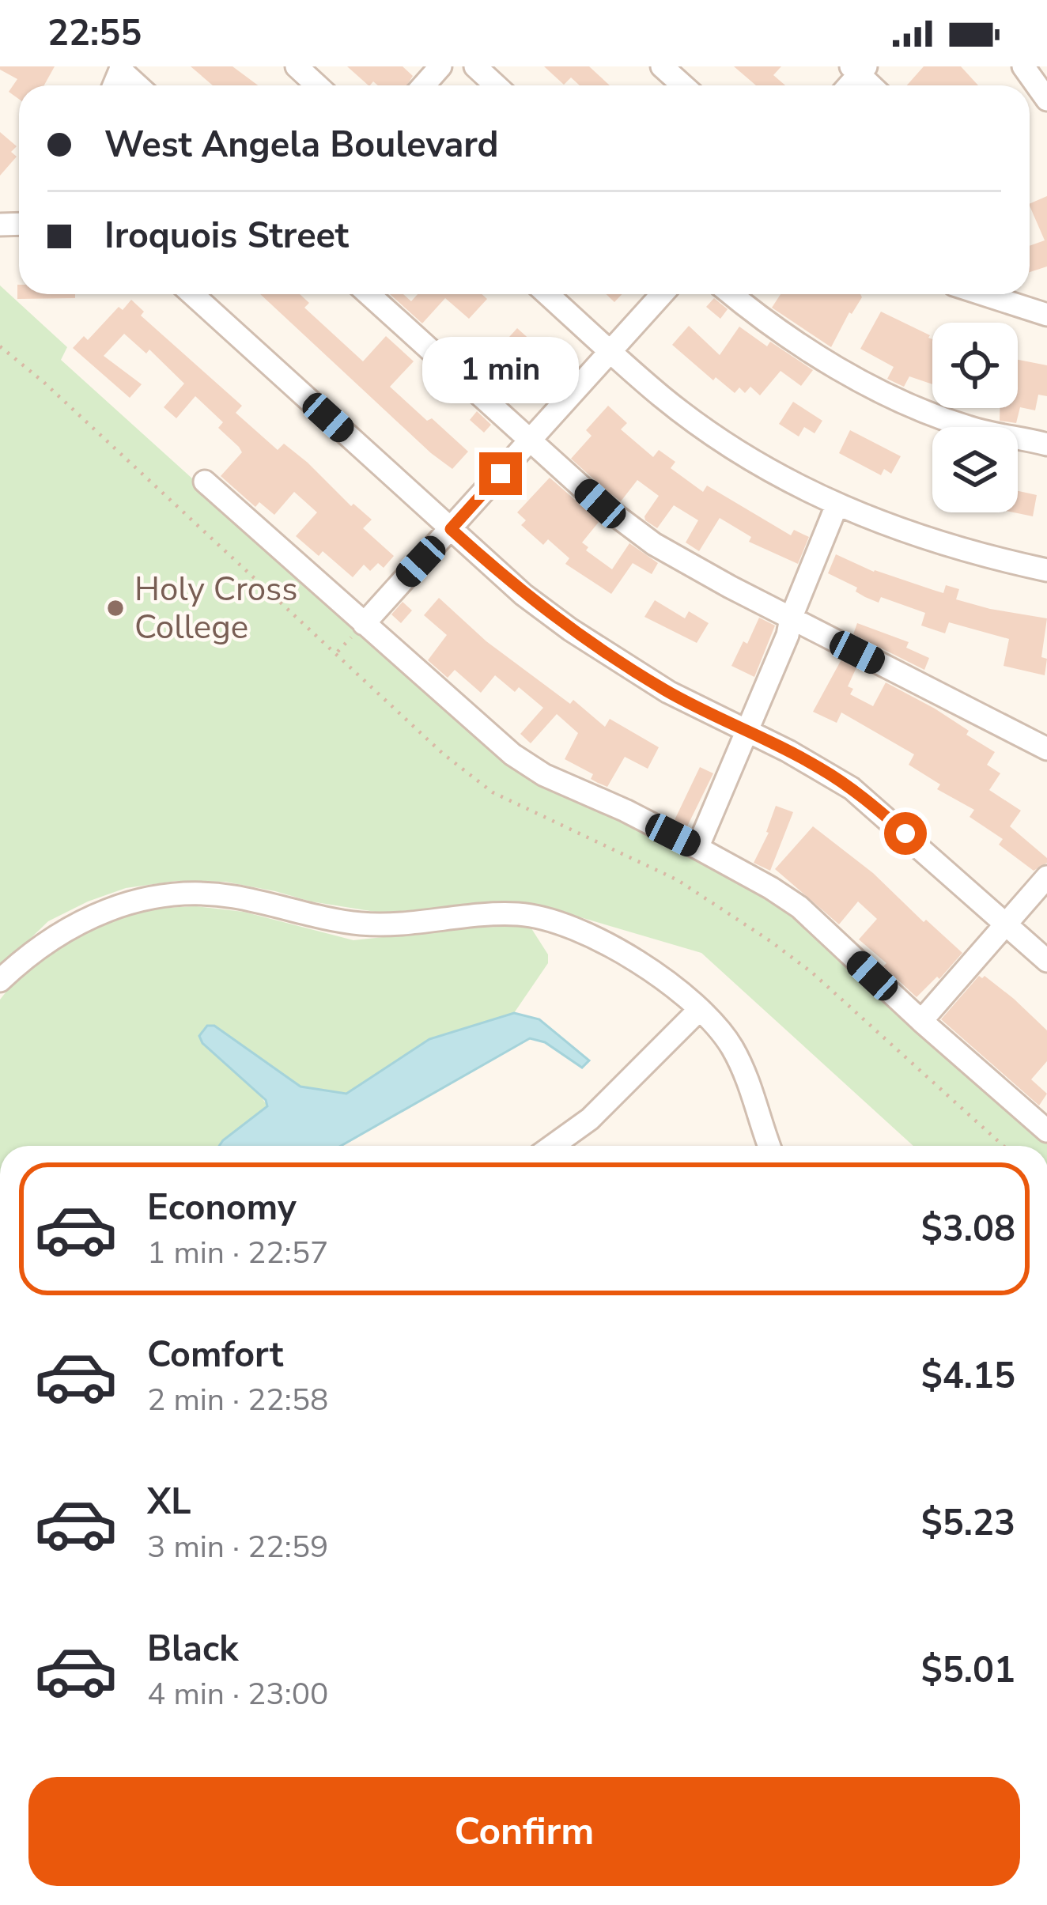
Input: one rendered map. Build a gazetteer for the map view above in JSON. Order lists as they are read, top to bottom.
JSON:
{
  "places": ["Holy Cross College"],
  "page": {
    "status": "22:55",
    "banner": ["West Angela Boulevard", "Iroquois Street"],
    "bubble": "1 min",
    "list": [
      {
        "name": "Economy",
        "note": "1 min · 22:57",
        "value": "$3.08"
      },
      {
        "name": "Comfort",
        "note": "2 min · 22:58",
        "value": "$4.15"
      },
      {
        "name": "XL",
        "note": "3 min · 22:59",
        "value": "$5.23"
      },
      {
        "name": "Black",
        "note": "4 min · 23:00",
        "value": "$5.01"
      }
    ],
    "buttons": "Confirm"
  }
}
